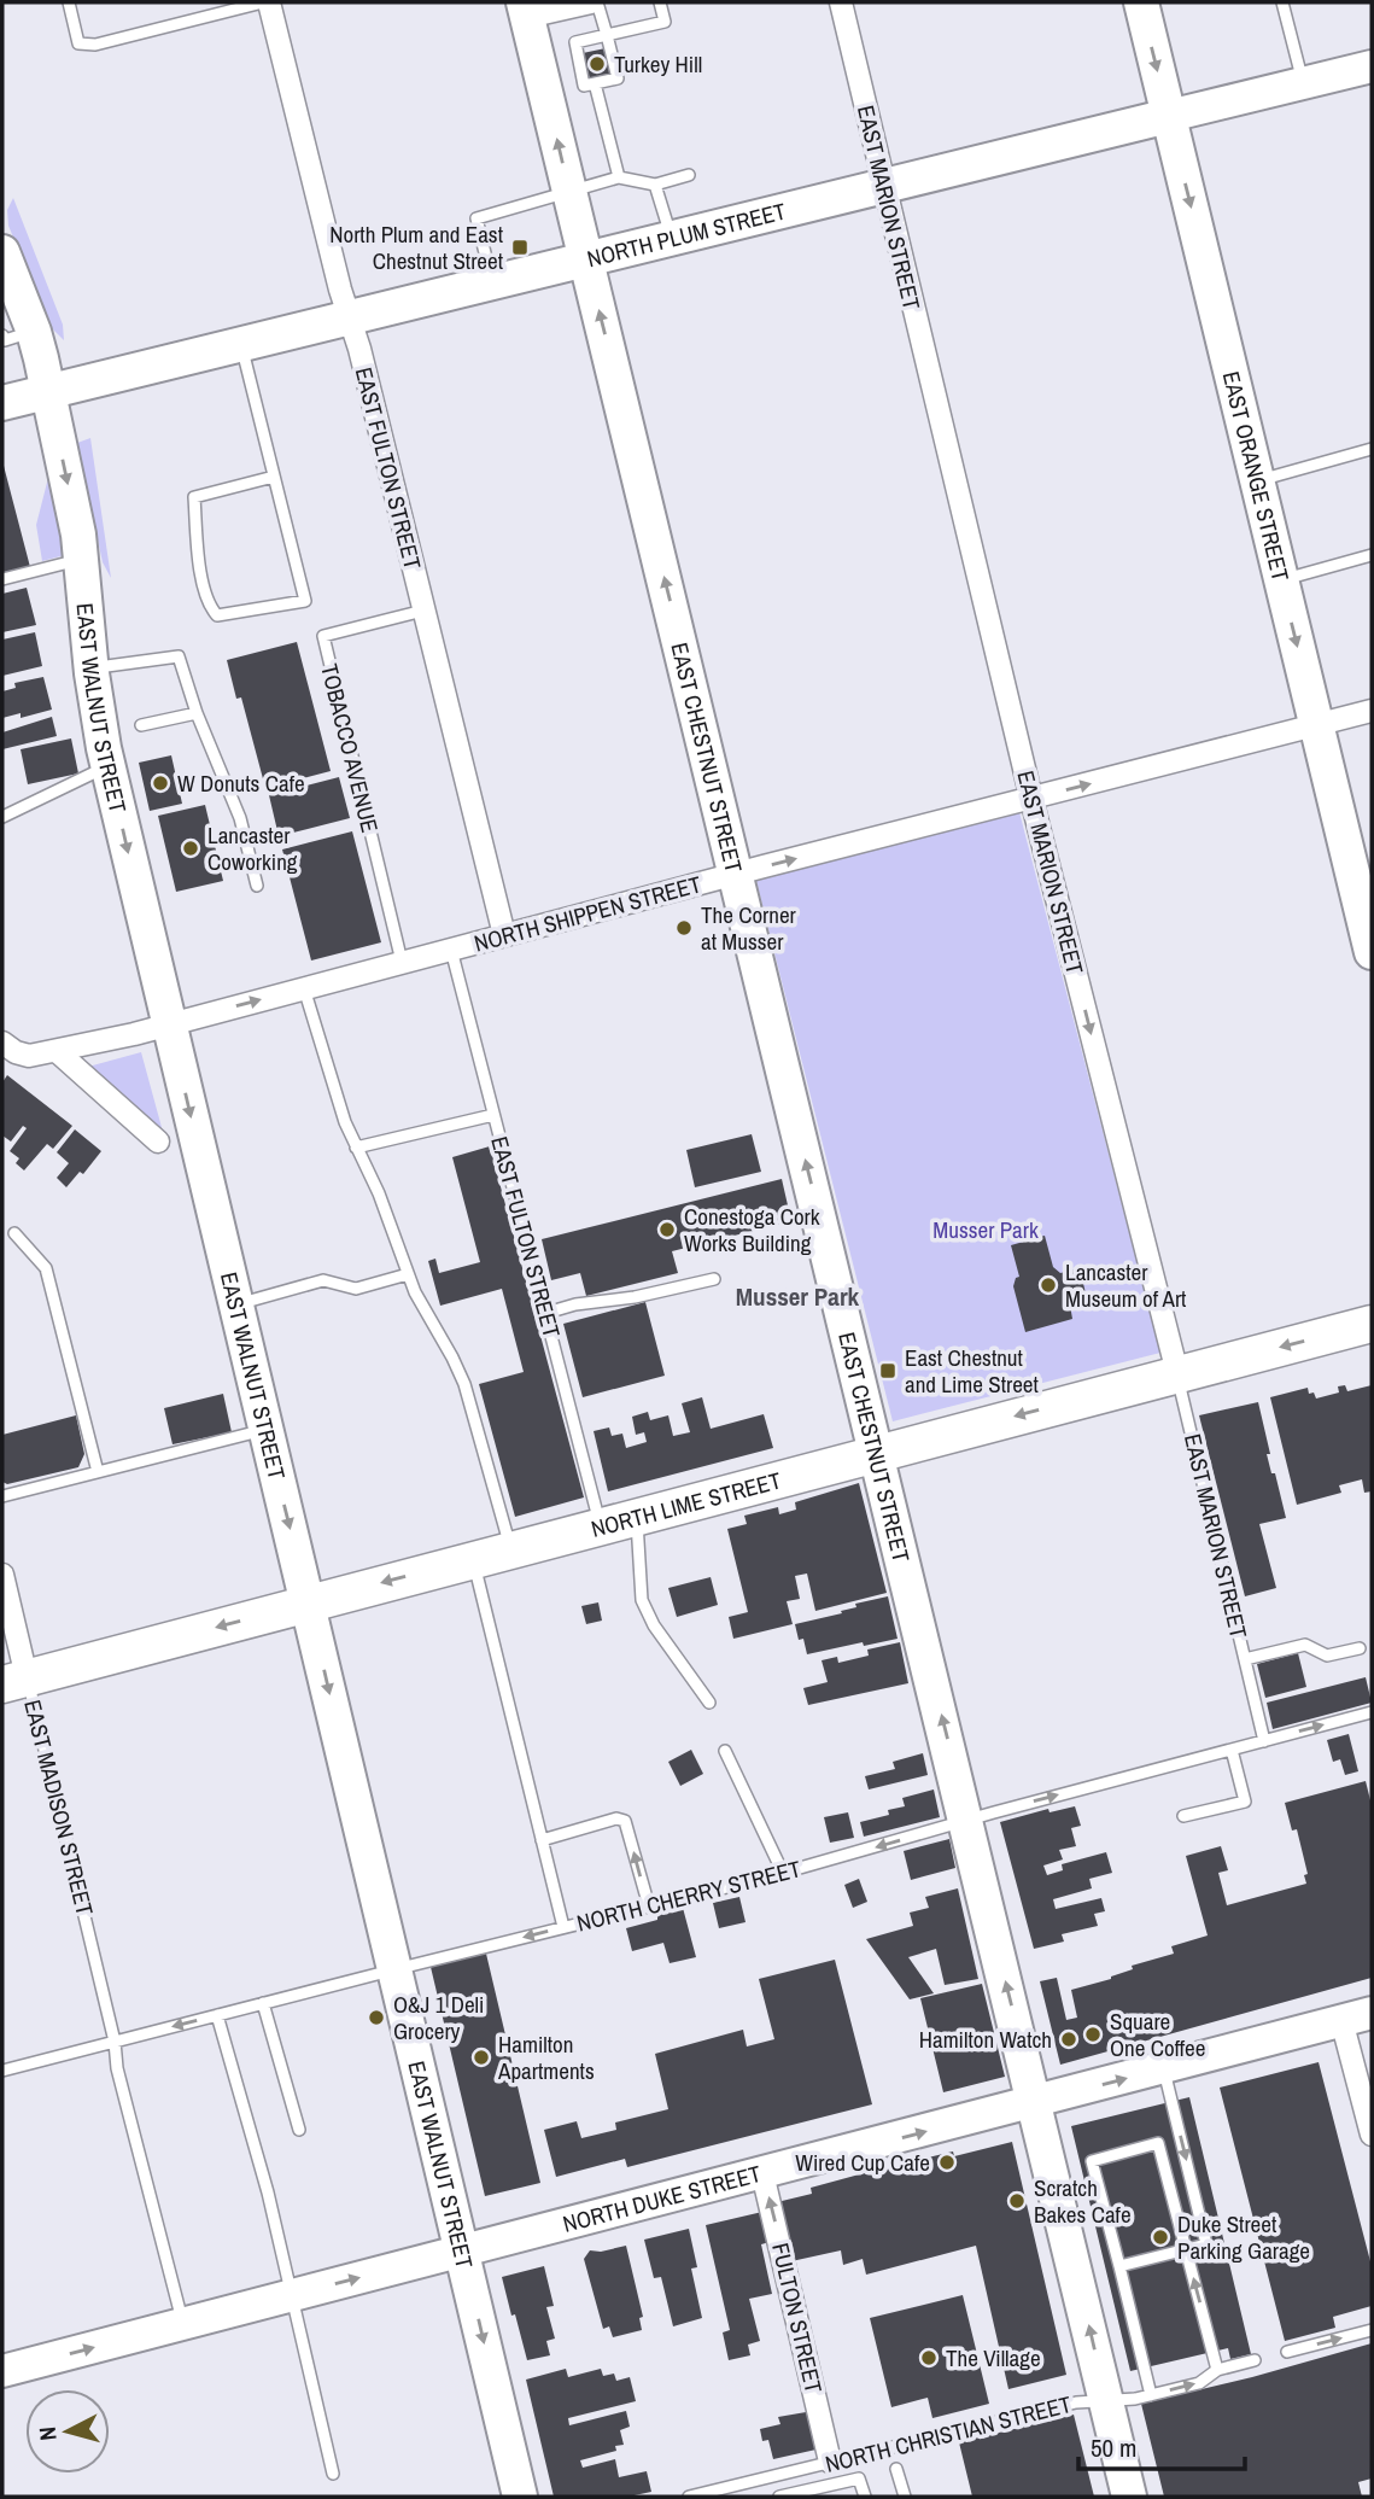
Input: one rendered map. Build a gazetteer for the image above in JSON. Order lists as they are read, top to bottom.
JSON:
{
  "streets": {
    "highway": ["NORTH LIME STREET"],
    "main road": [
      "NORTH PLUM STREET",
      "EAST ORANGE STREET",
      "EAST WALNUT STREET",
      "EAST CHESTNUT STREET",
      "NORTH DUKE STREET"
    ],
    "street": [
      "EAST MARION STREET",
      "EAST FULTON STREET",
      "NORTH SHIPPEN STREET",
      "EAST MADISON STREET",
      "FULTON STREET"
    ],
    "lane": ["TOBACCO AVENUE", "NORTH CHERRY STREET", "NORTH CHRISTIAN STREET"]
  },
  "crossings": [
    ["EAST MARION STREET", "NORTH PLUM STREET"],
    ["EAST MARION STREET", "NORTH SHIPPEN STREET"],
    ["EAST MARION STREET", "NORTH LIME STREET"],
    ["EAST MARION STREET", "NORTH CHERRY STREET"],
    ["NORTH PLUM STREET", "EAST FULTON STREET"],
    ["NORTH PLUM STREET", "EAST ORANGE STREET"],
    ["NORTH PLUM STREET", "EAST WALNUT STREET"],
    ["NORTH PLUM STREET", "EAST CHESTNUT STREET"],
    ["EAST FULTON STREET", "TOBACCO AVENUE"],
    ["EAST FULTON STREET", "NORTH SHIPPEN STREET"],
    ["EAST FULTON STREET", "NORTH LIME STREET"],
    ["EAST ORANGE STREET", "NORTH SHIPPEN STREET"],
    ["EAST WALNUT STREET", "NORTH SHIPPEN STREET"],
    ["EAST WALNUT STREET", "NORTH LIME STREET"],
    ["EAST WALNUT STREET", "NORTH CHERRY STREET"],
    ["EAST WALNUT STREET", "NORTH DUKE STREET"],
    ["TOBACCO AVENUE", "NORTH SHIPPEN STREET"],
    ["EAST CHESTNUT STREET", "NORTH SHIPPEN STREET"],
    ["EAST CHESTNUT STREET", "NORTH LIME STREET"],
    ["EAST CHESTNUT STREET", "NORTH CHERRY STREET"],
    ["EAST CHESTNUT STREET", "NORTH DUKE STREET"],
    ["EAST CHESTNUT STREET", "NORTH CHRISTIAN STREET"],
    ["NORTH LIME STREET", "EAST MADISON STREET"],
    ["EAST MADISON STREET", "NORTH CHERRY STREET"],
    ["EAST MADISON STREET", "NORTH DUKE STREET"],
    ["NORTH DUKE STREET", "FULTON STREET"],
    ["FULTON STREET", "NORTH CHRISTIAN STREET"]
  ],
  "one_way": [
    "EAST ORANGE STREET",
    "EAST WALNUT STREET",
    "EAST CHESTNUT STREET",
    "NORTH SHIPPEN STREET",
    "NORTH LIME STREET",
    "NORTH DUKE STREET",
    "FULTON STREET"
  ],
  "districts": ["Musser Park"],
  "parks": ["Musser Park"],
  "places": {
    "other": [
      "Turkey Hill",
      "W Donuts Cafe",
      "Lancaster Coworking",
      "The Corner at Musser",
      "Conestoga Cork Works Building",
      "Lancaster Museum of Art",
      "O&J 1 Deli Grocery",
      "Square One Coffee",
      "Hamilton Watch",
      "Hamilton Apartments",
      "Wired Cup Cafe",
      "Scratch Bakes Cafe",
      "Duke Street Parking Garage",
      "The Village"
    ],
    "transit": ["North Plum and East Chestnut Street", "East Chestnut and Lime Street"]
  },
  "scale_bar": "50 m",
  "north": "left"
}
